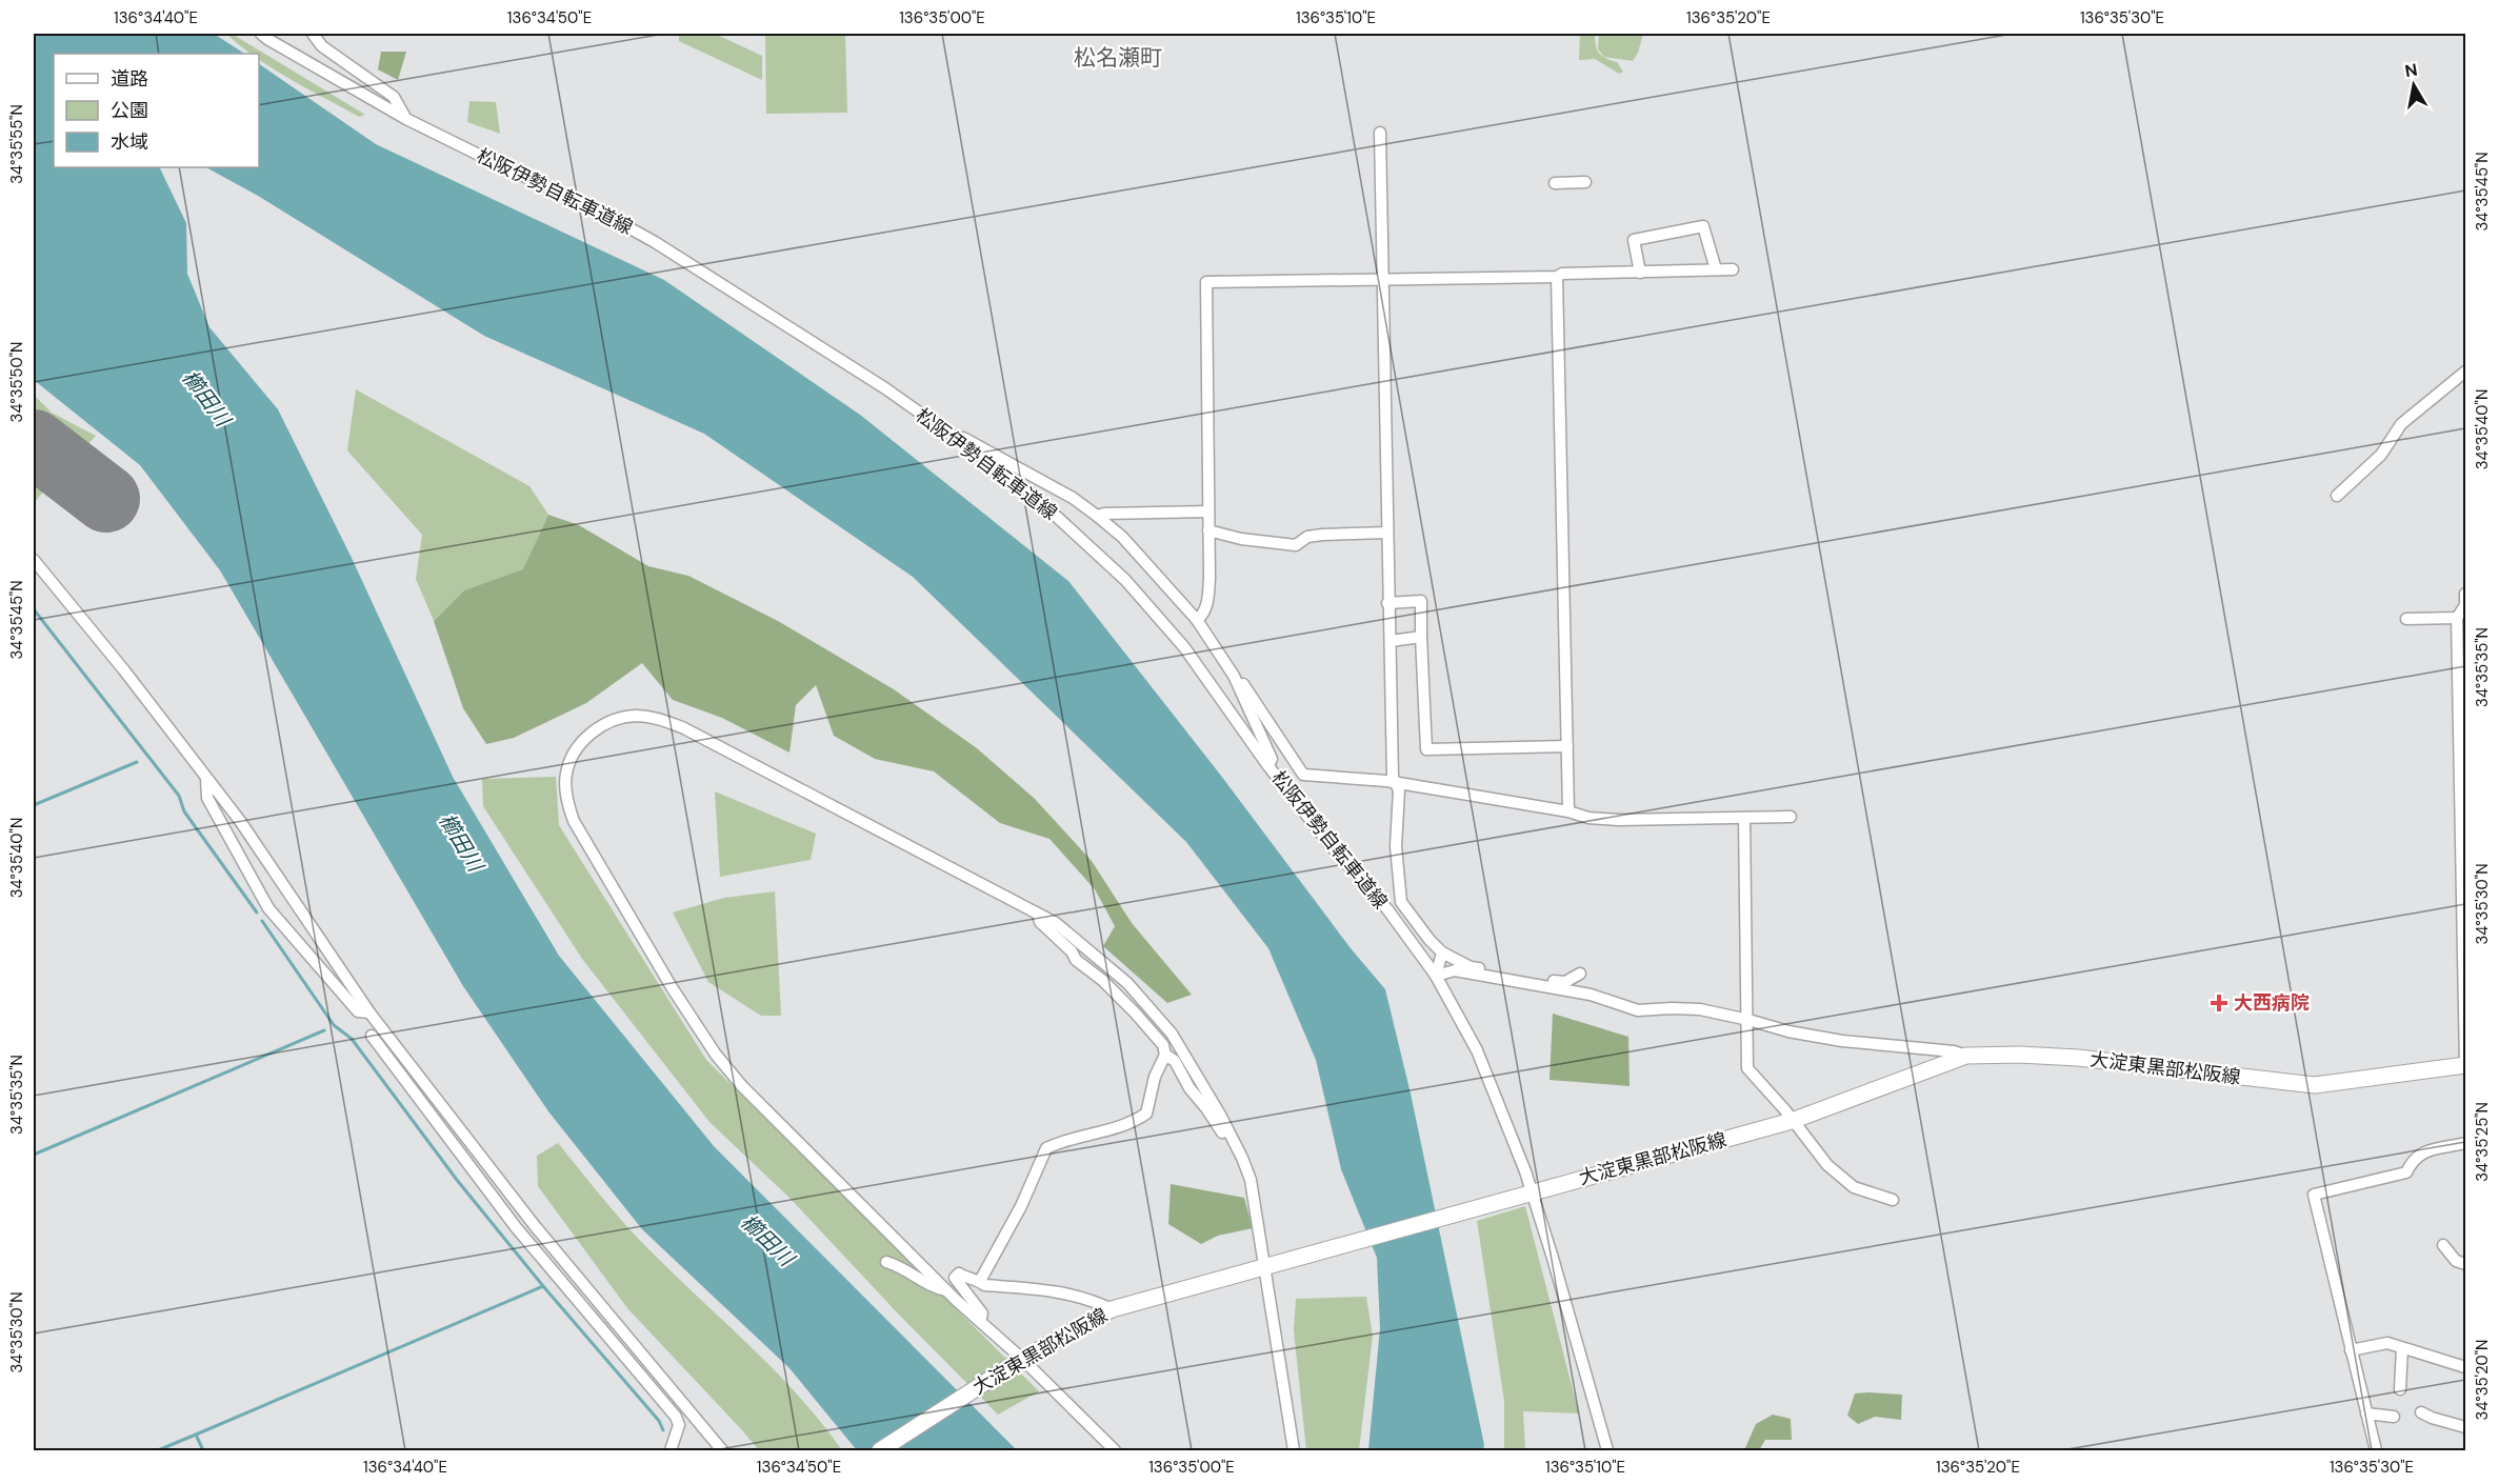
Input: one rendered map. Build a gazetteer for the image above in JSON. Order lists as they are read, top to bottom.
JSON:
{
  "streets": {
    "main road": ["大淀東黒部松阪線"],
    "street": ["松阪伊勢自転車道線"]
  },
  "crossings": [
    ["松阪伊勢自転車道線", "大淀東黒部松阪線"]
  ],
  "districts": ["松名瀬町"],
  "water": ["櫛田川"],
  "places": {
    "health": ["大西病院"]
  },
  "legend": ["道路", "公園", "水域"],
  "north": "top",
  "coordinates": [
    "136°34'40\"E",
    "136°34'50\"E",
    "136°35'00\"E",
    "136°35'10\"E",
    "136°35'20\"E",
    "136°35'30\"E",
    "34°35'55\"N",
    "34°35'45\"N",
    "34°35'50\"N",
    "34°35'40\"N",
    "34°35'35\"N",
    "34°35'30\"N",
    "34°35'25\"N",
    "34°35'20\"N"
  ]
}
